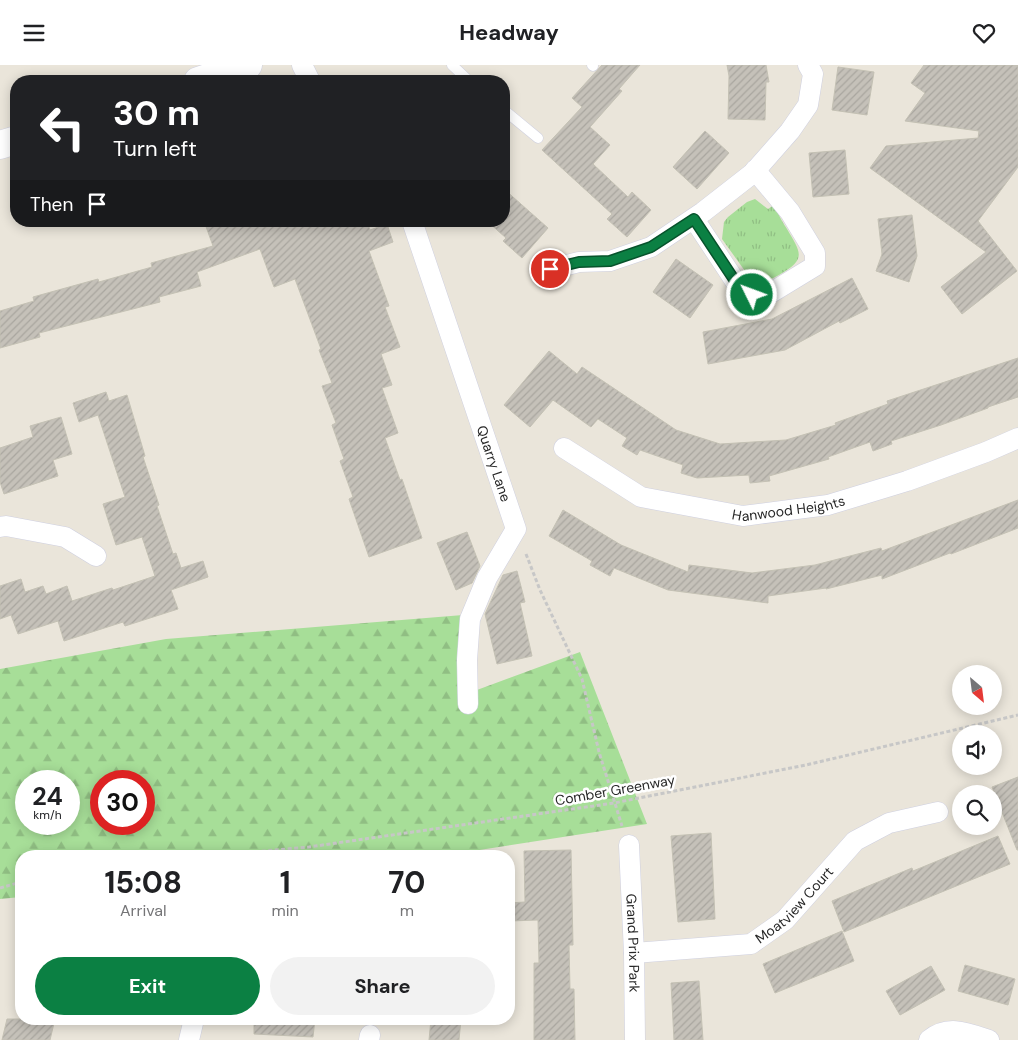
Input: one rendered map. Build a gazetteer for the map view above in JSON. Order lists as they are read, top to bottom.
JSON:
{
  "streets": {
    "street": [
      "Quarry Lane",
      "Hanwood Heights",
      "Moatview Court",
      "Grand Prix Park"
    ],
    "path": ["Comber Greenway"]
  },
  "crossings": [
    ["Moatview Court", "Grand Prix Park"]
  ],
  "north": "bottom right",
  "page": {
    "header": "Headway",
    "turn": ["30 m", "Turn left"],
    "then": "Then",
    "speed": "24 km/h",
    "limit": "30",
    "eta": [
      "15:08",
      "Arrival",
      "1",
      "min",
      "70",
      "m"
    ],
    "buttons": ["Exit", "Share"]
  }
}
